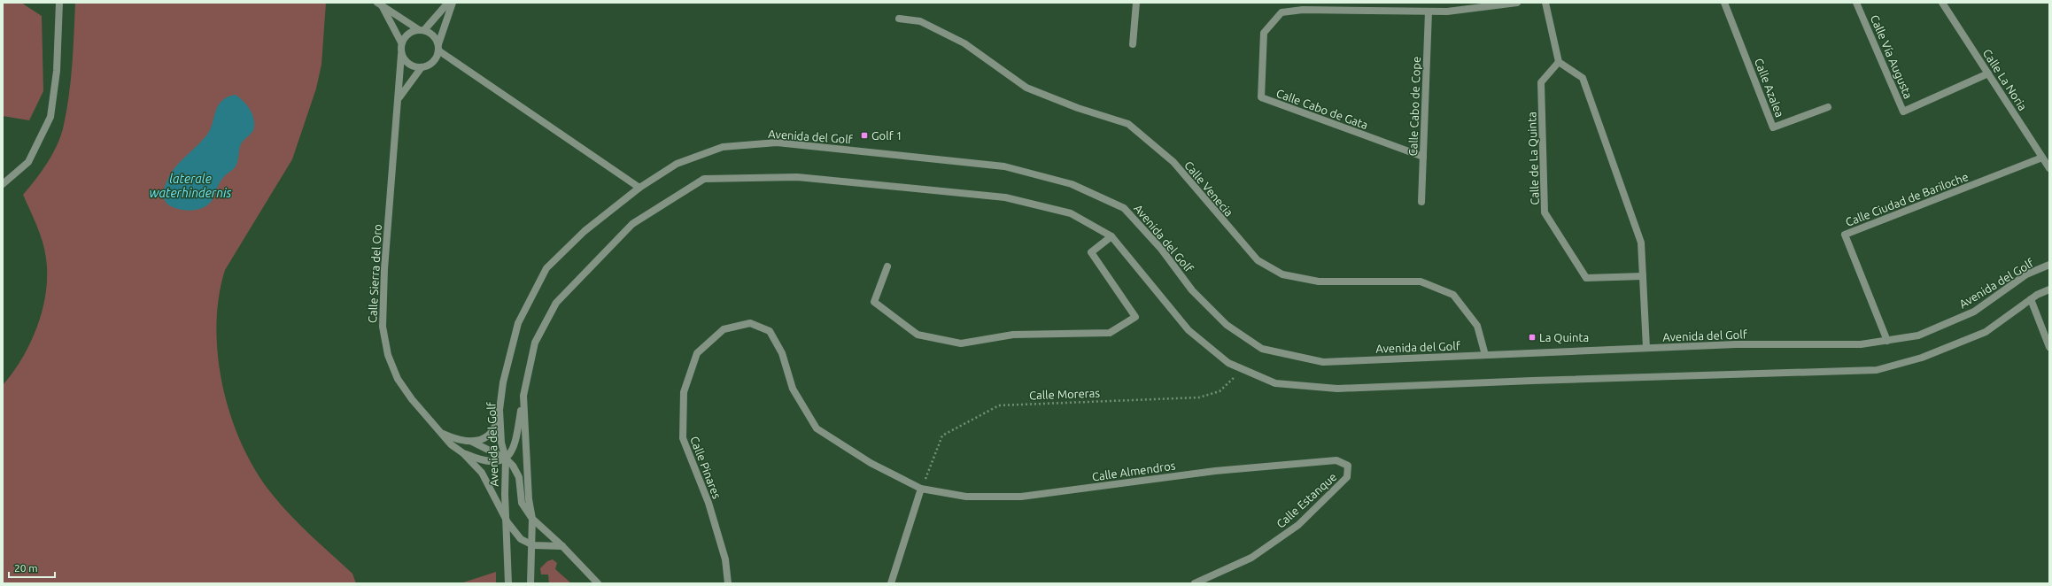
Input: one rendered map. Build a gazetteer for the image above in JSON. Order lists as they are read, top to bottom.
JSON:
{
  "streets": {
    "street": [
      "Calle Vía Augusta",
      "Calle La Noria",
      "Calle Azalea",
      "Calle Cabo de Cope",
      "Calle Cabo de Gata",
      "Avenida del Golf",
      "Calle de La Quinta",
      "Calle Venecia",
      "Calle Ciudad de Bariloche",
      "Calle Sierra del Oro",
      "Calle Pinares",
      "Calle Almendros",
      "Calle Estanque"
    ],
    "path": ["Calle Moreras"]
  },
  "crossings": [
    ["Calle Vía Augusta", "Calle La Noria"],
    ["Calle La Noria", "Calle Ciudad de Bariloche"],
    ["Calle Cabo de Cope", "Calle Cabo de Gata"],
    ["Avenida del Golf", "Calle Venecia"],
    ["Avenida del Golf", "Calle Ciudad de Bariloche"],
    ["Calle Moreras", "Calle Pinares"],
    ["Calle Moreras", "Calle Almendros"],
    ["Calle Pinares", "Calle Almendros"],
    ["Calle Almendros", "Calle Estanque"]
  ],
  "water": ["laterale waterhindernis"],
  "places": {
    "transit": ["Golf 1", "La Quinta"]
  },
  "scale_bar": "20 m"
}
